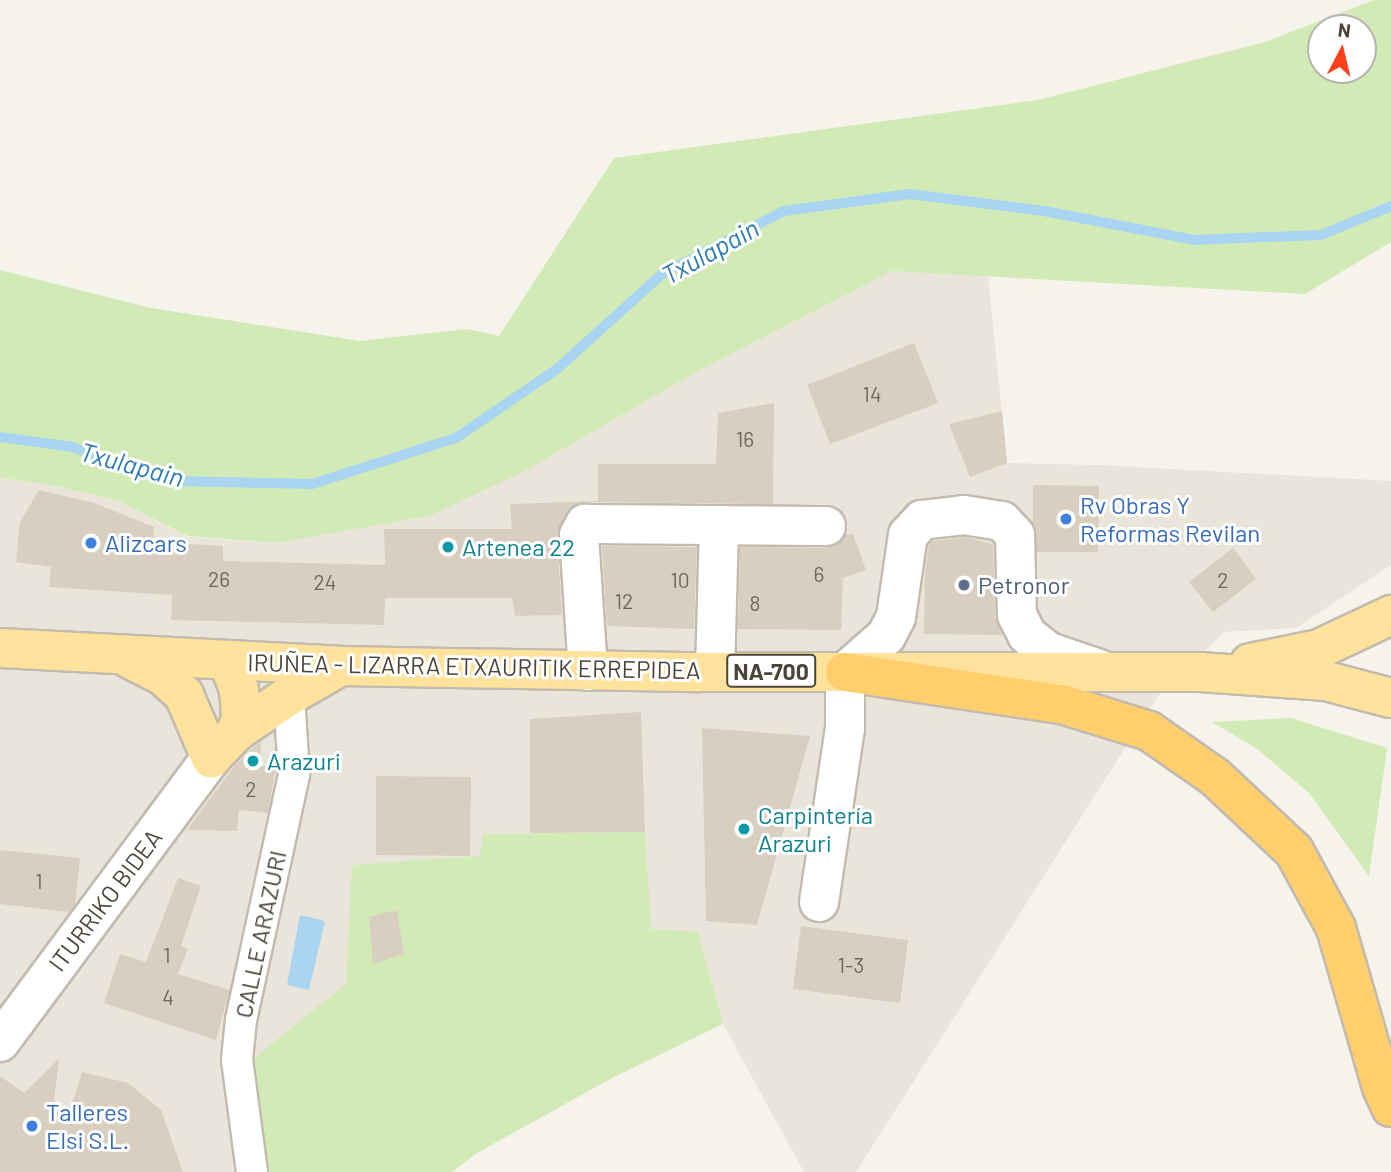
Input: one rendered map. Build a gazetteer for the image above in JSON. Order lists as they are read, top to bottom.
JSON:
{
  "streets": {
    "main road": ["IRUÑEA - LIZARRA ETXAURITIK ERREPIDEA", "NA-700"],
    "street": ["ITURRIKO BIDEA", "CALLE ARAZURI"]
  },
  "water": ["Txulapain"],
  "places": [
    "Rv Obras Y Reformas Revilan",
    "Alizcars",
    "Artenea 22",
    "Petronor",
    "Arazuri",
    "Carpintería Arazuri",
    "Talleres Elsi S.L."
  ],
  "house_numbers": [
    "14",
    "16",
    "6",
    "26",
    "10",
    "2",
    "24",
    "12",
    "8",
    "2",
    "1",
    "1",
    "1-3",
    "4"
  ],
  "north": "top"
}
